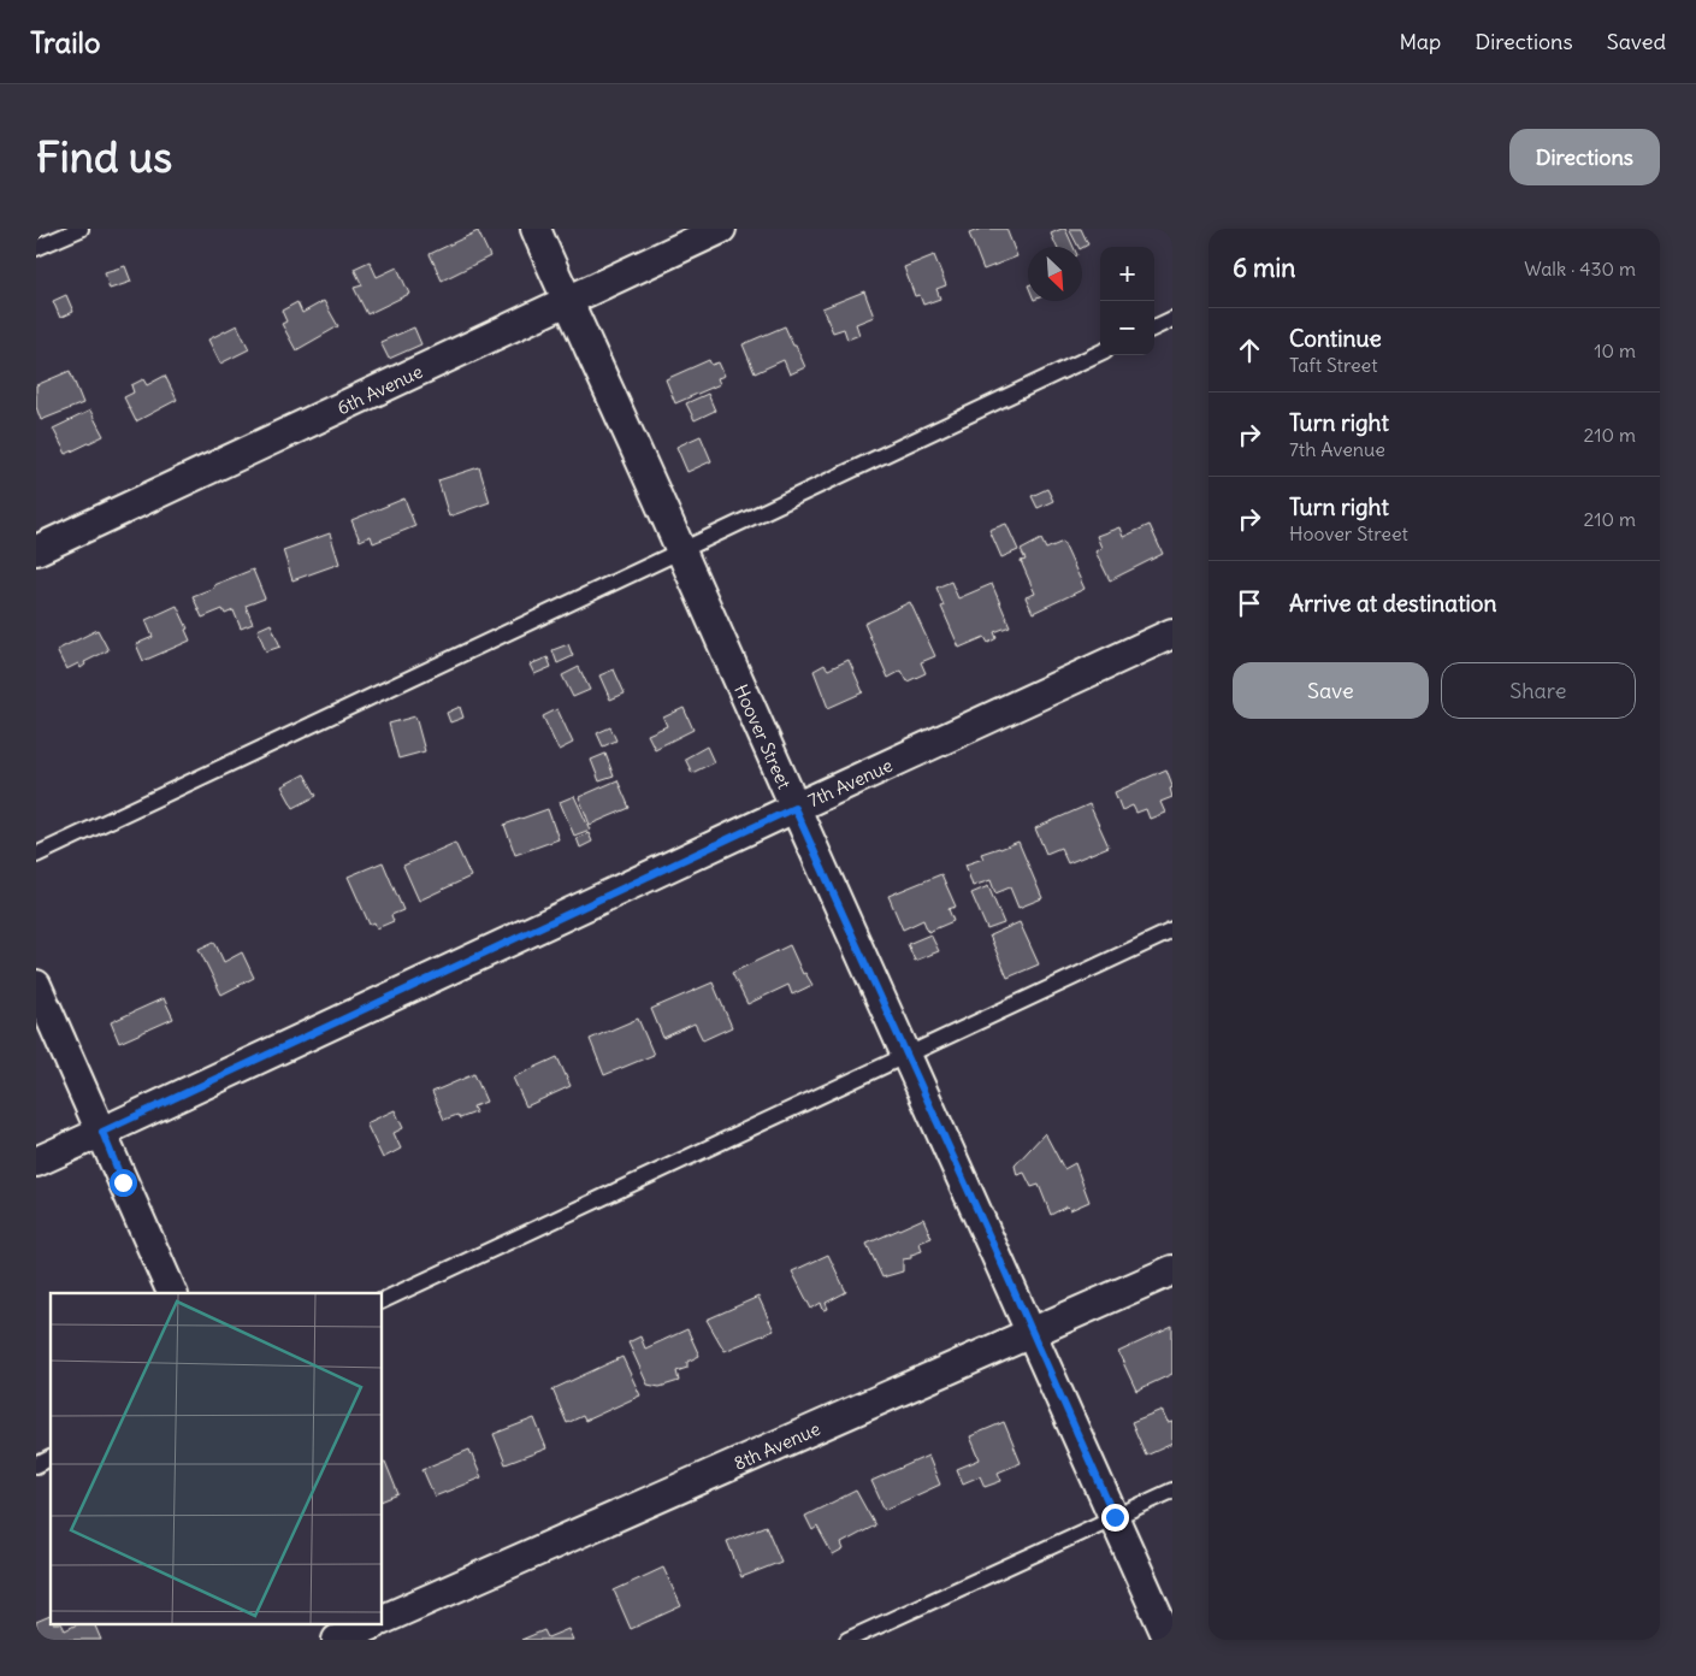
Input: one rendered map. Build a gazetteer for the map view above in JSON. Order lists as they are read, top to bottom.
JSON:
{
  "streets": {
    "street": [
      "6th Avenue",
      "Hoover Street",
      "7th Avenue",
      "8th Avenue"
    ]
  },
  "crossings": [
    ["6th Avenue", "Hoover Street"],
    ["Hoover Street", "7th Avenue"],
    ["Hoover Street", "8th Avenue"]
  ],
  "north": "bottom right",
  "page": {
    "header": "Trailo",
    "nav": ["Map", "Directions", "Saved"],
    "buttons": [
      "Directions",
      ["Save", "Share"]
    ],
    "title": "Find us",
    "heading": ["6 min", "Walk · 430 m"],
    "map_buttons": ["+", "−"],
    "list": [
      ["Continue", "Taft Street", "10 m"],
      ["Turn right", "7th Avenue", "210 m"],
      ["Turn right", "Hoover Street", "210 m"],
      "Arrive at destination"
    ]
  }
}
